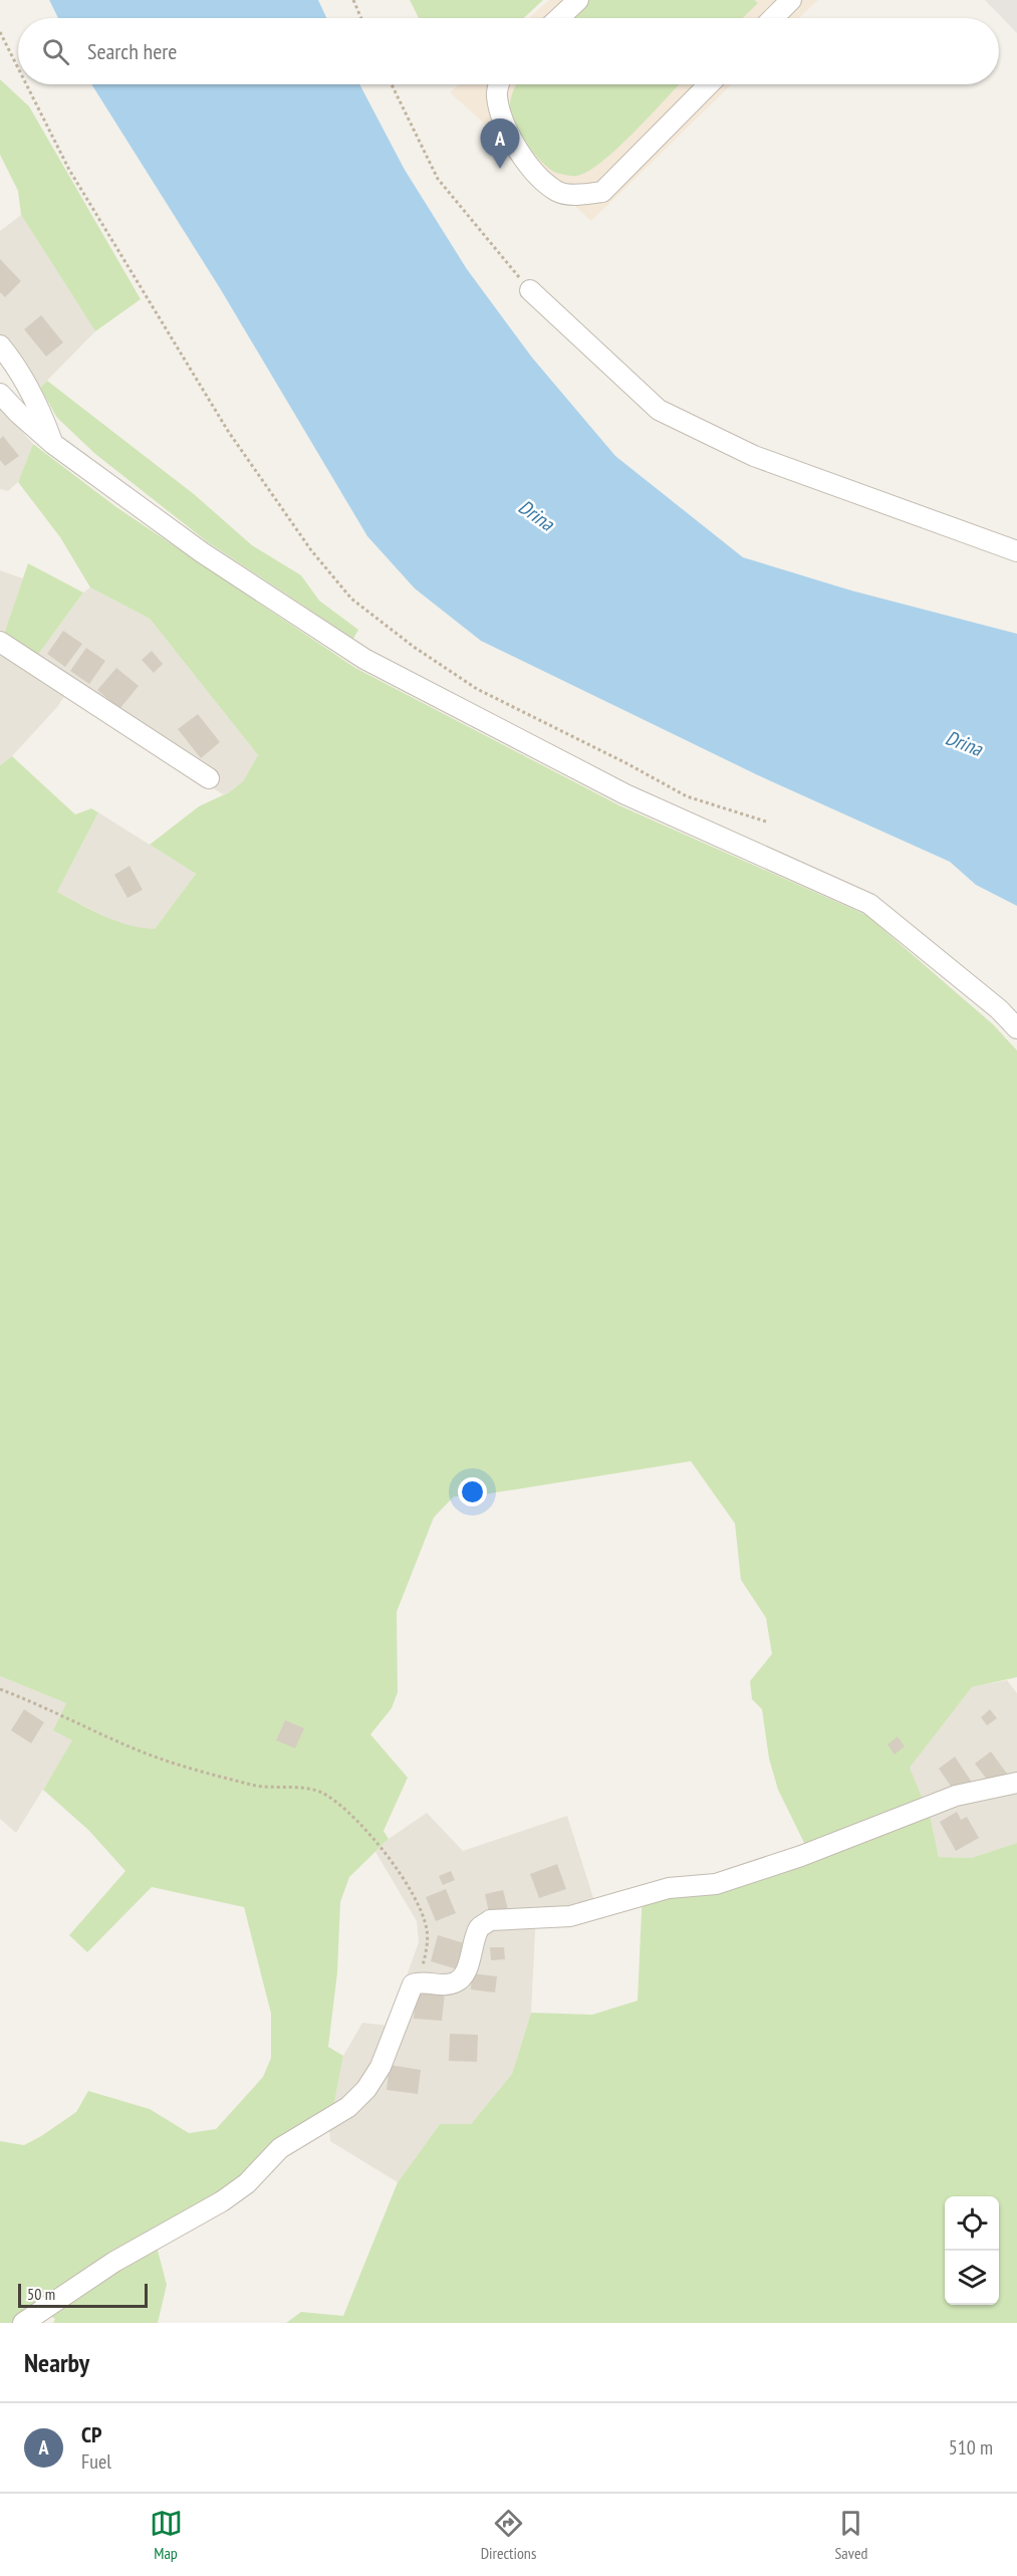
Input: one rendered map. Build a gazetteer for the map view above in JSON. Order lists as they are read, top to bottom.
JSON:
{
  "water": ["Drina"],
  "scale_bar": "50 m",
  "page": {
    "search": "Search here",
    "pins": "A",
    "scale": "50 m",
    "heading": "Nearby",
    "list": [
      {
        "mark": "A",
        "name": "CP",
        "note": "Fuel",
        "value": "510 m"
      }
    ],
    "nav": ["Map", "Directions", "Saved"]
  }
}
